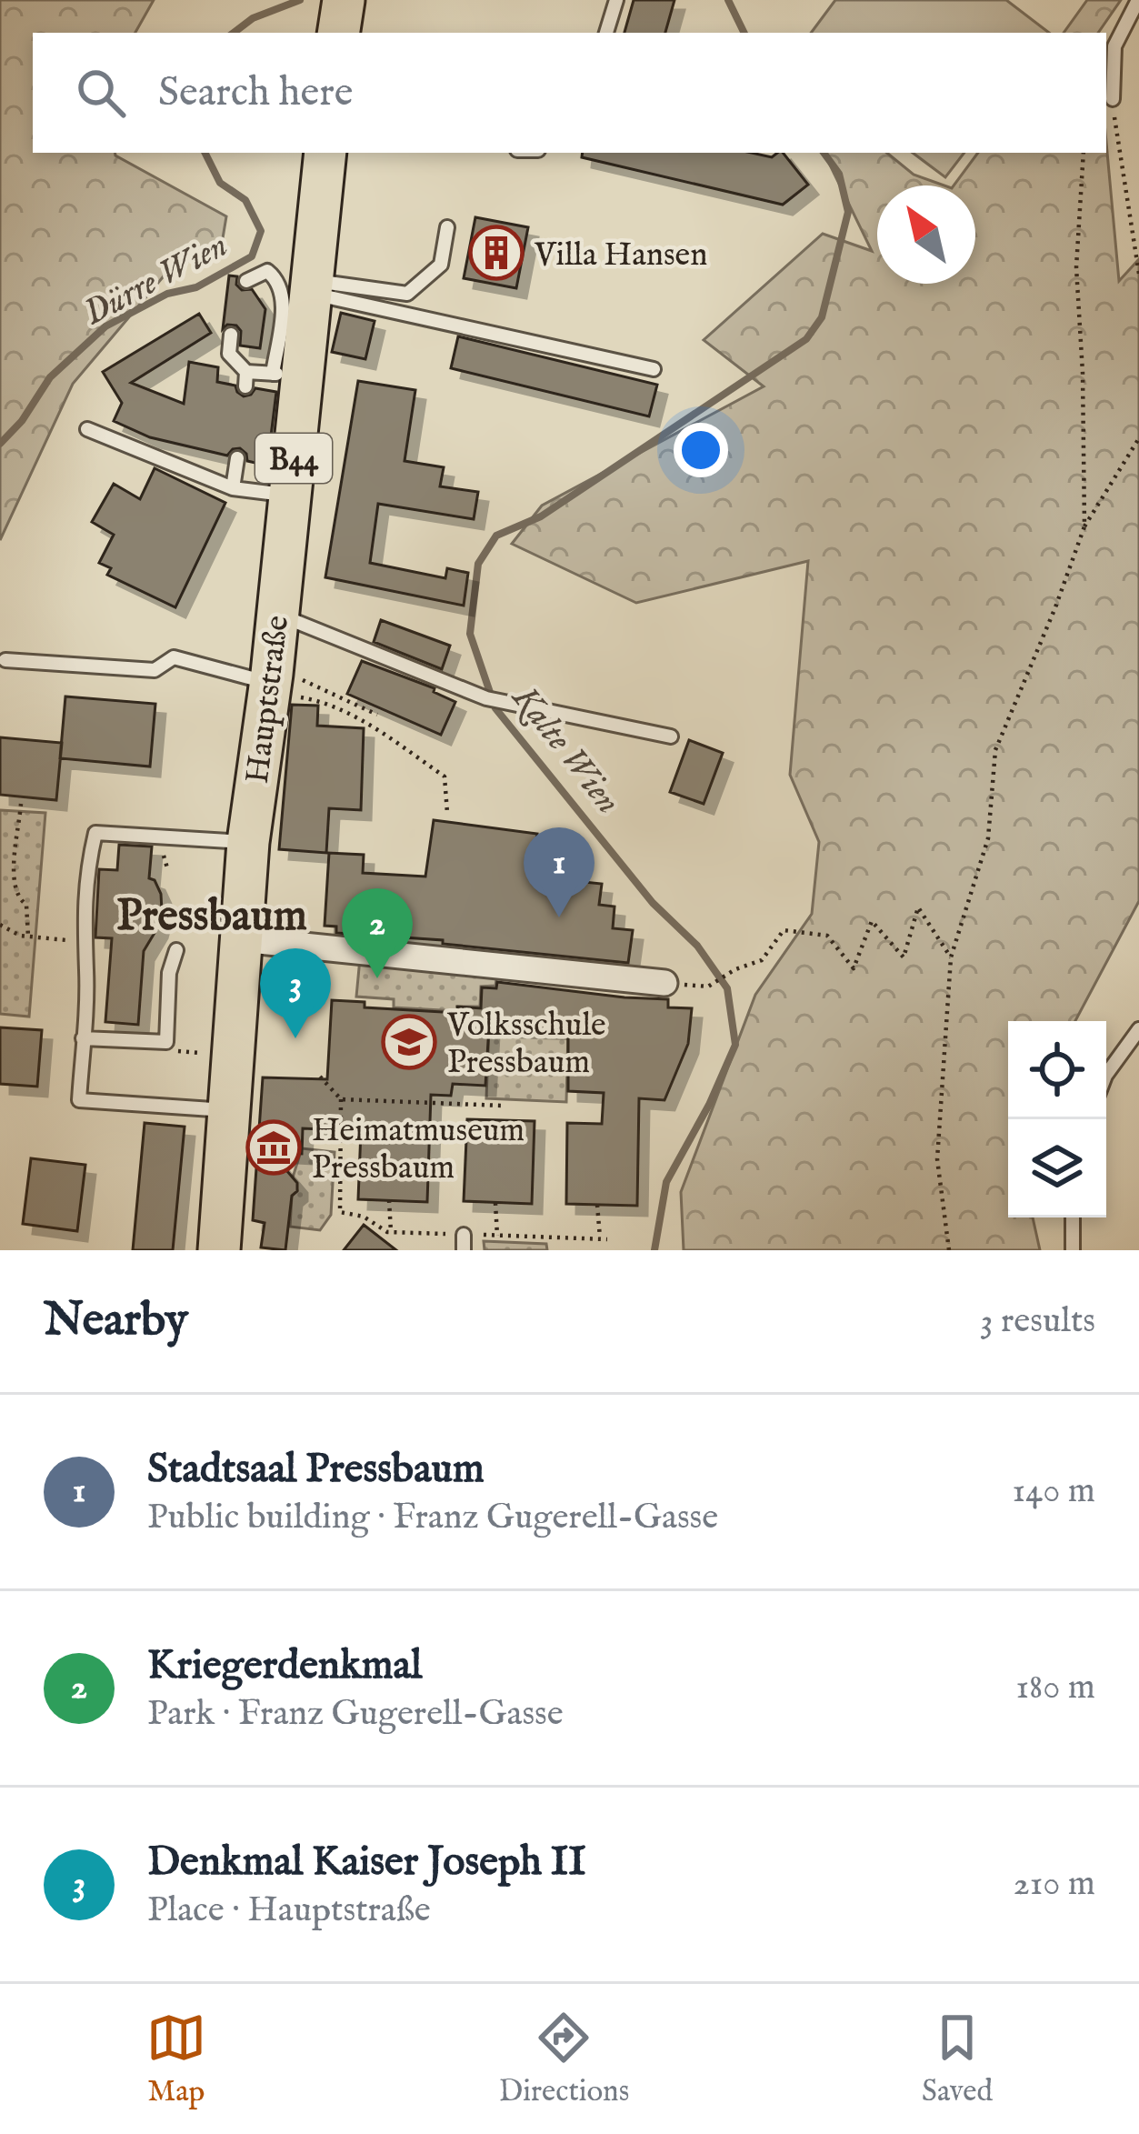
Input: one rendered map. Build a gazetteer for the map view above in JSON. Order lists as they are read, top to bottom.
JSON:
{
  "streets": {
    "main road": ["B44", "Hauptstraße"]
  },
  "districts": ["Pressbaum"],
  "water": ["Dürre Wien", "Kalte Wien"],
  "places": {
    "building": ["Villa Hansen"],
    "school or university": ["Volksschule Pressbaum"],
    "museum": ["Heimatmuseum Pressbaum"]
  },
  "north": "top left",
  "page": {
    "search": "Search here",
    "pins": ["1", "2", "3"],
    "heading": ["Nearby", "3 results"],
    "list": [
      {
        "mark": "1",
        "name": "Stadtsaal Pressbaum",
        "note": "Public building · Franz Gugerell-Gasse",
        "value": "140 m"
      },
      {
        "mark": "2",
        "name": "Kriegerdenkmal",
        "note": "Park · Franz Gugerell-Gasse",
        "value": "180 m"
      },
      {
        "mark": "3",
        "name": "Denkmal Kaiser Joseph II",
        "note": "Place · Hauptstraße",
        "value": "210 m"
      }
    ],
    "nav": ["Map", "Directions", "Saved"]
  }
}
